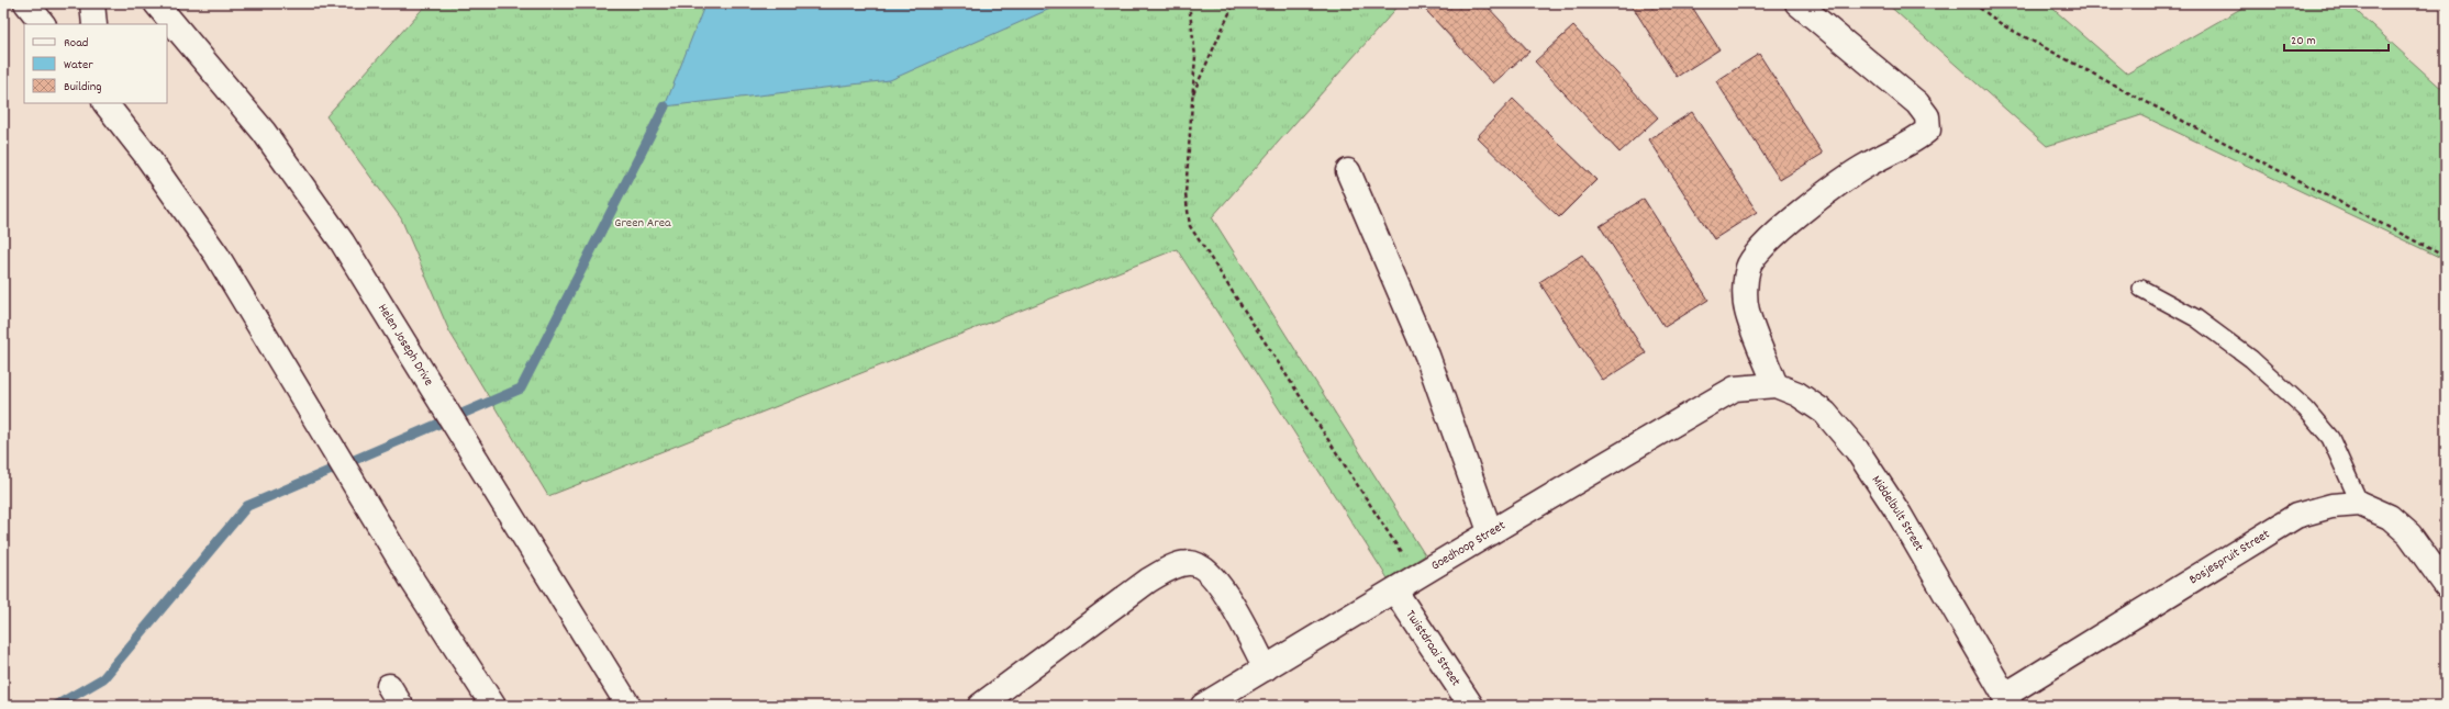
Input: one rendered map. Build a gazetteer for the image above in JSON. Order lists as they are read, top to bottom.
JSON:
{
  "streets": {
    "street": [
      "Helen Joseph Drive",
      "Middelbult Street",
      "Goedhoop Street",
      "Bosjespruit Street",
      "Twistdraai Street"
    ]
  },
  "crossings": [
    ["Middelbult Street", "Goedhoop Street"],
    ["Middelbult Street", "Bosjespruit Street"],
    ["Goedhoop Street", "Twistdraai Street"]
  ],
  "parks": ["Green Area"],
  "legend": ["Road", "Water", "Building"],
  "scale_bar": "20 m"
}
